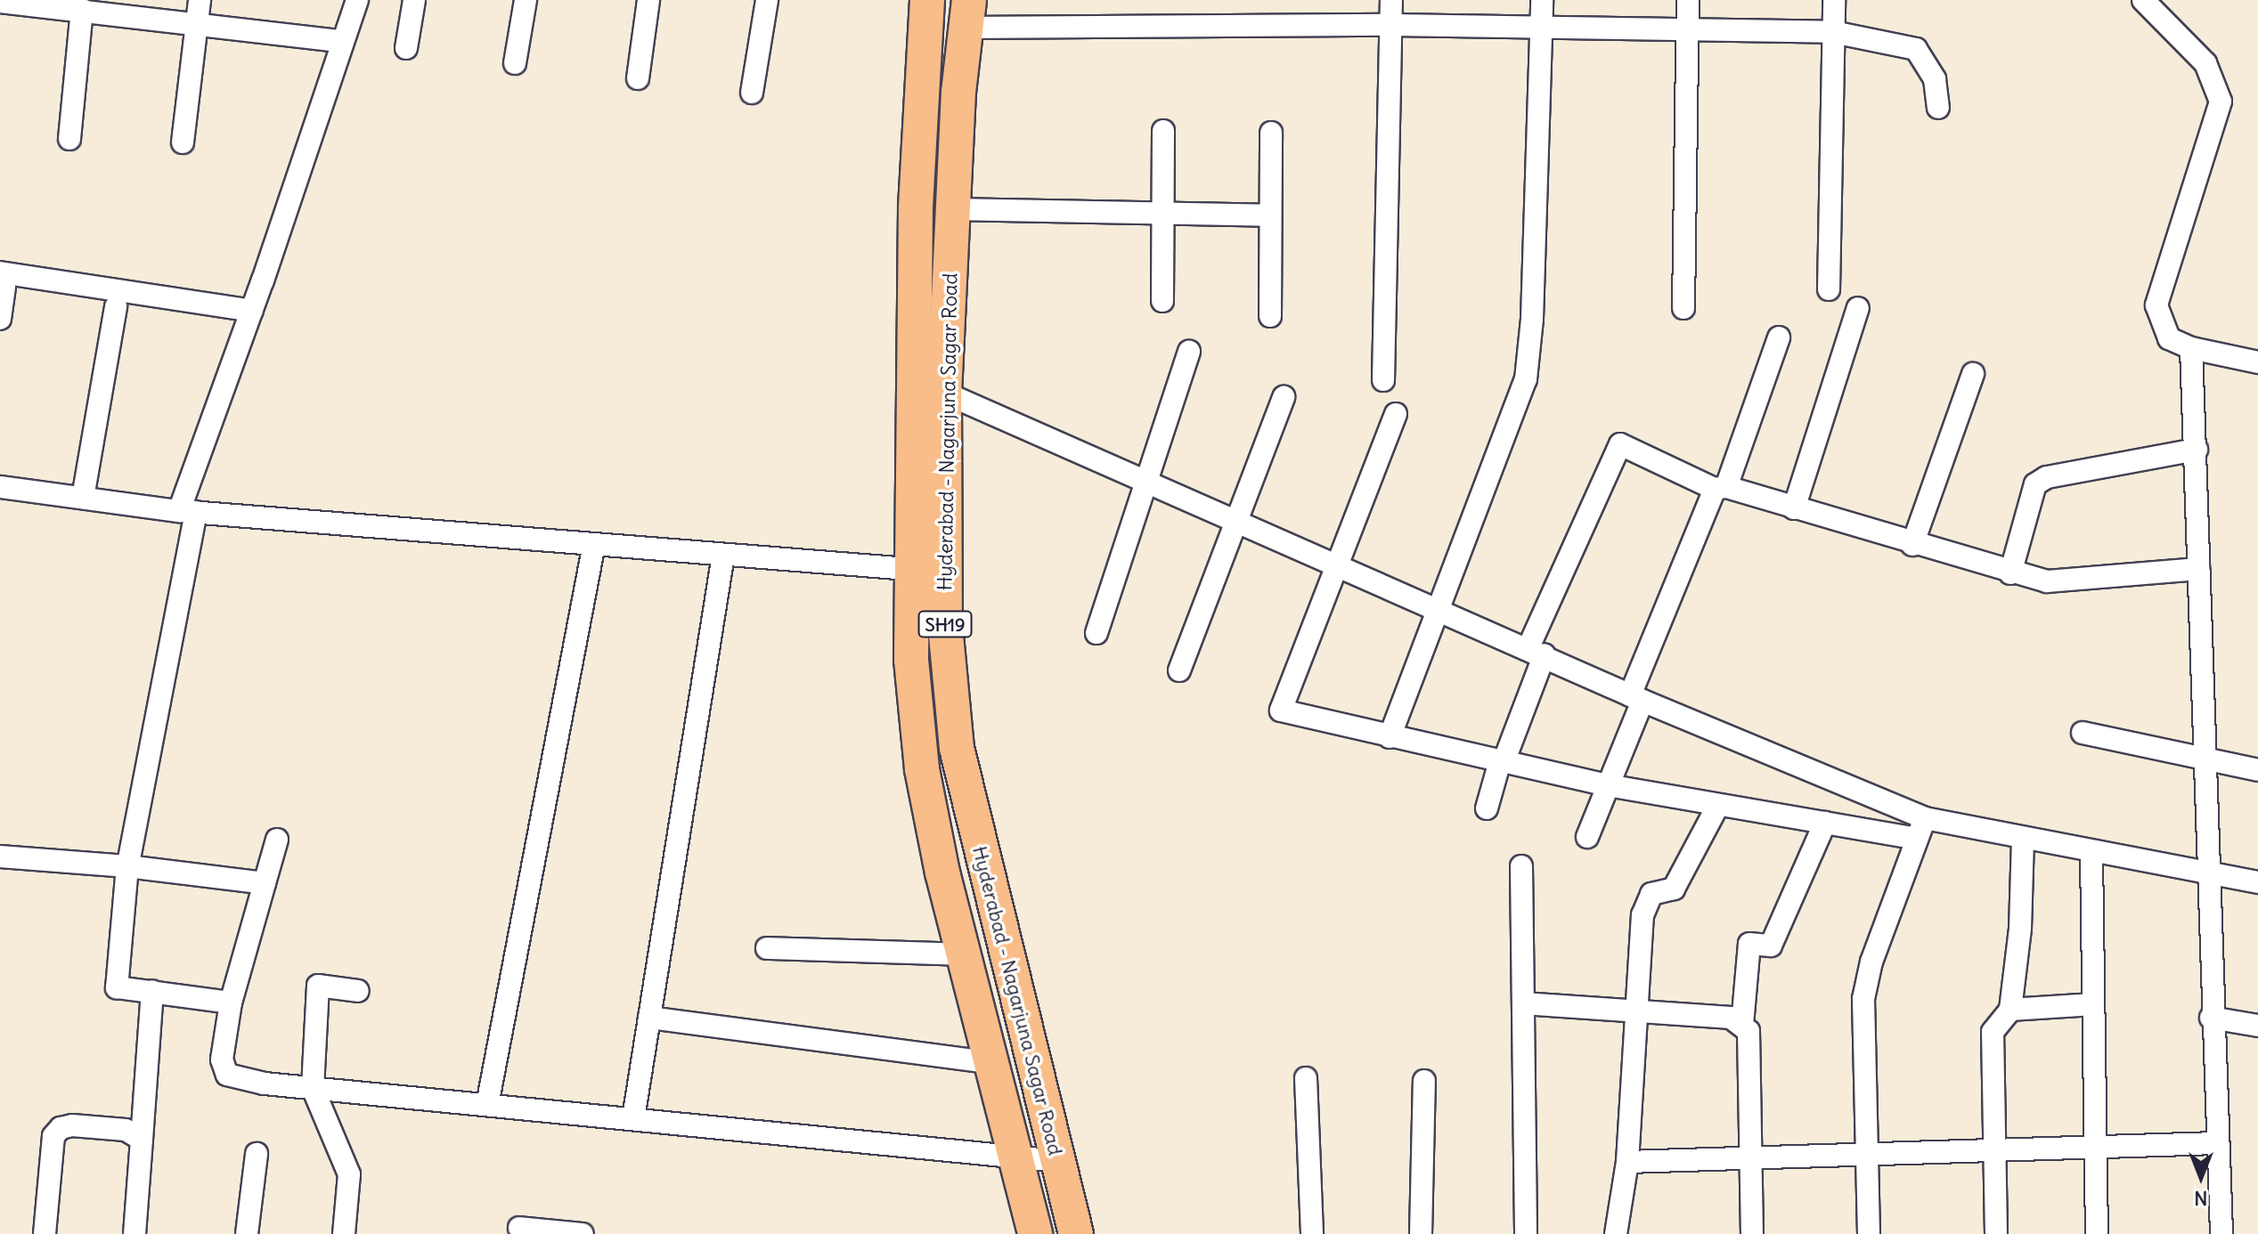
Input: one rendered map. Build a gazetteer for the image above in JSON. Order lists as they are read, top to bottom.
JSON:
{
  "streets": {
    "main road": ["Hyderabad - Nagarjuna Sagar Road", "SH19"]
  },
  "north": "bottom"
}
